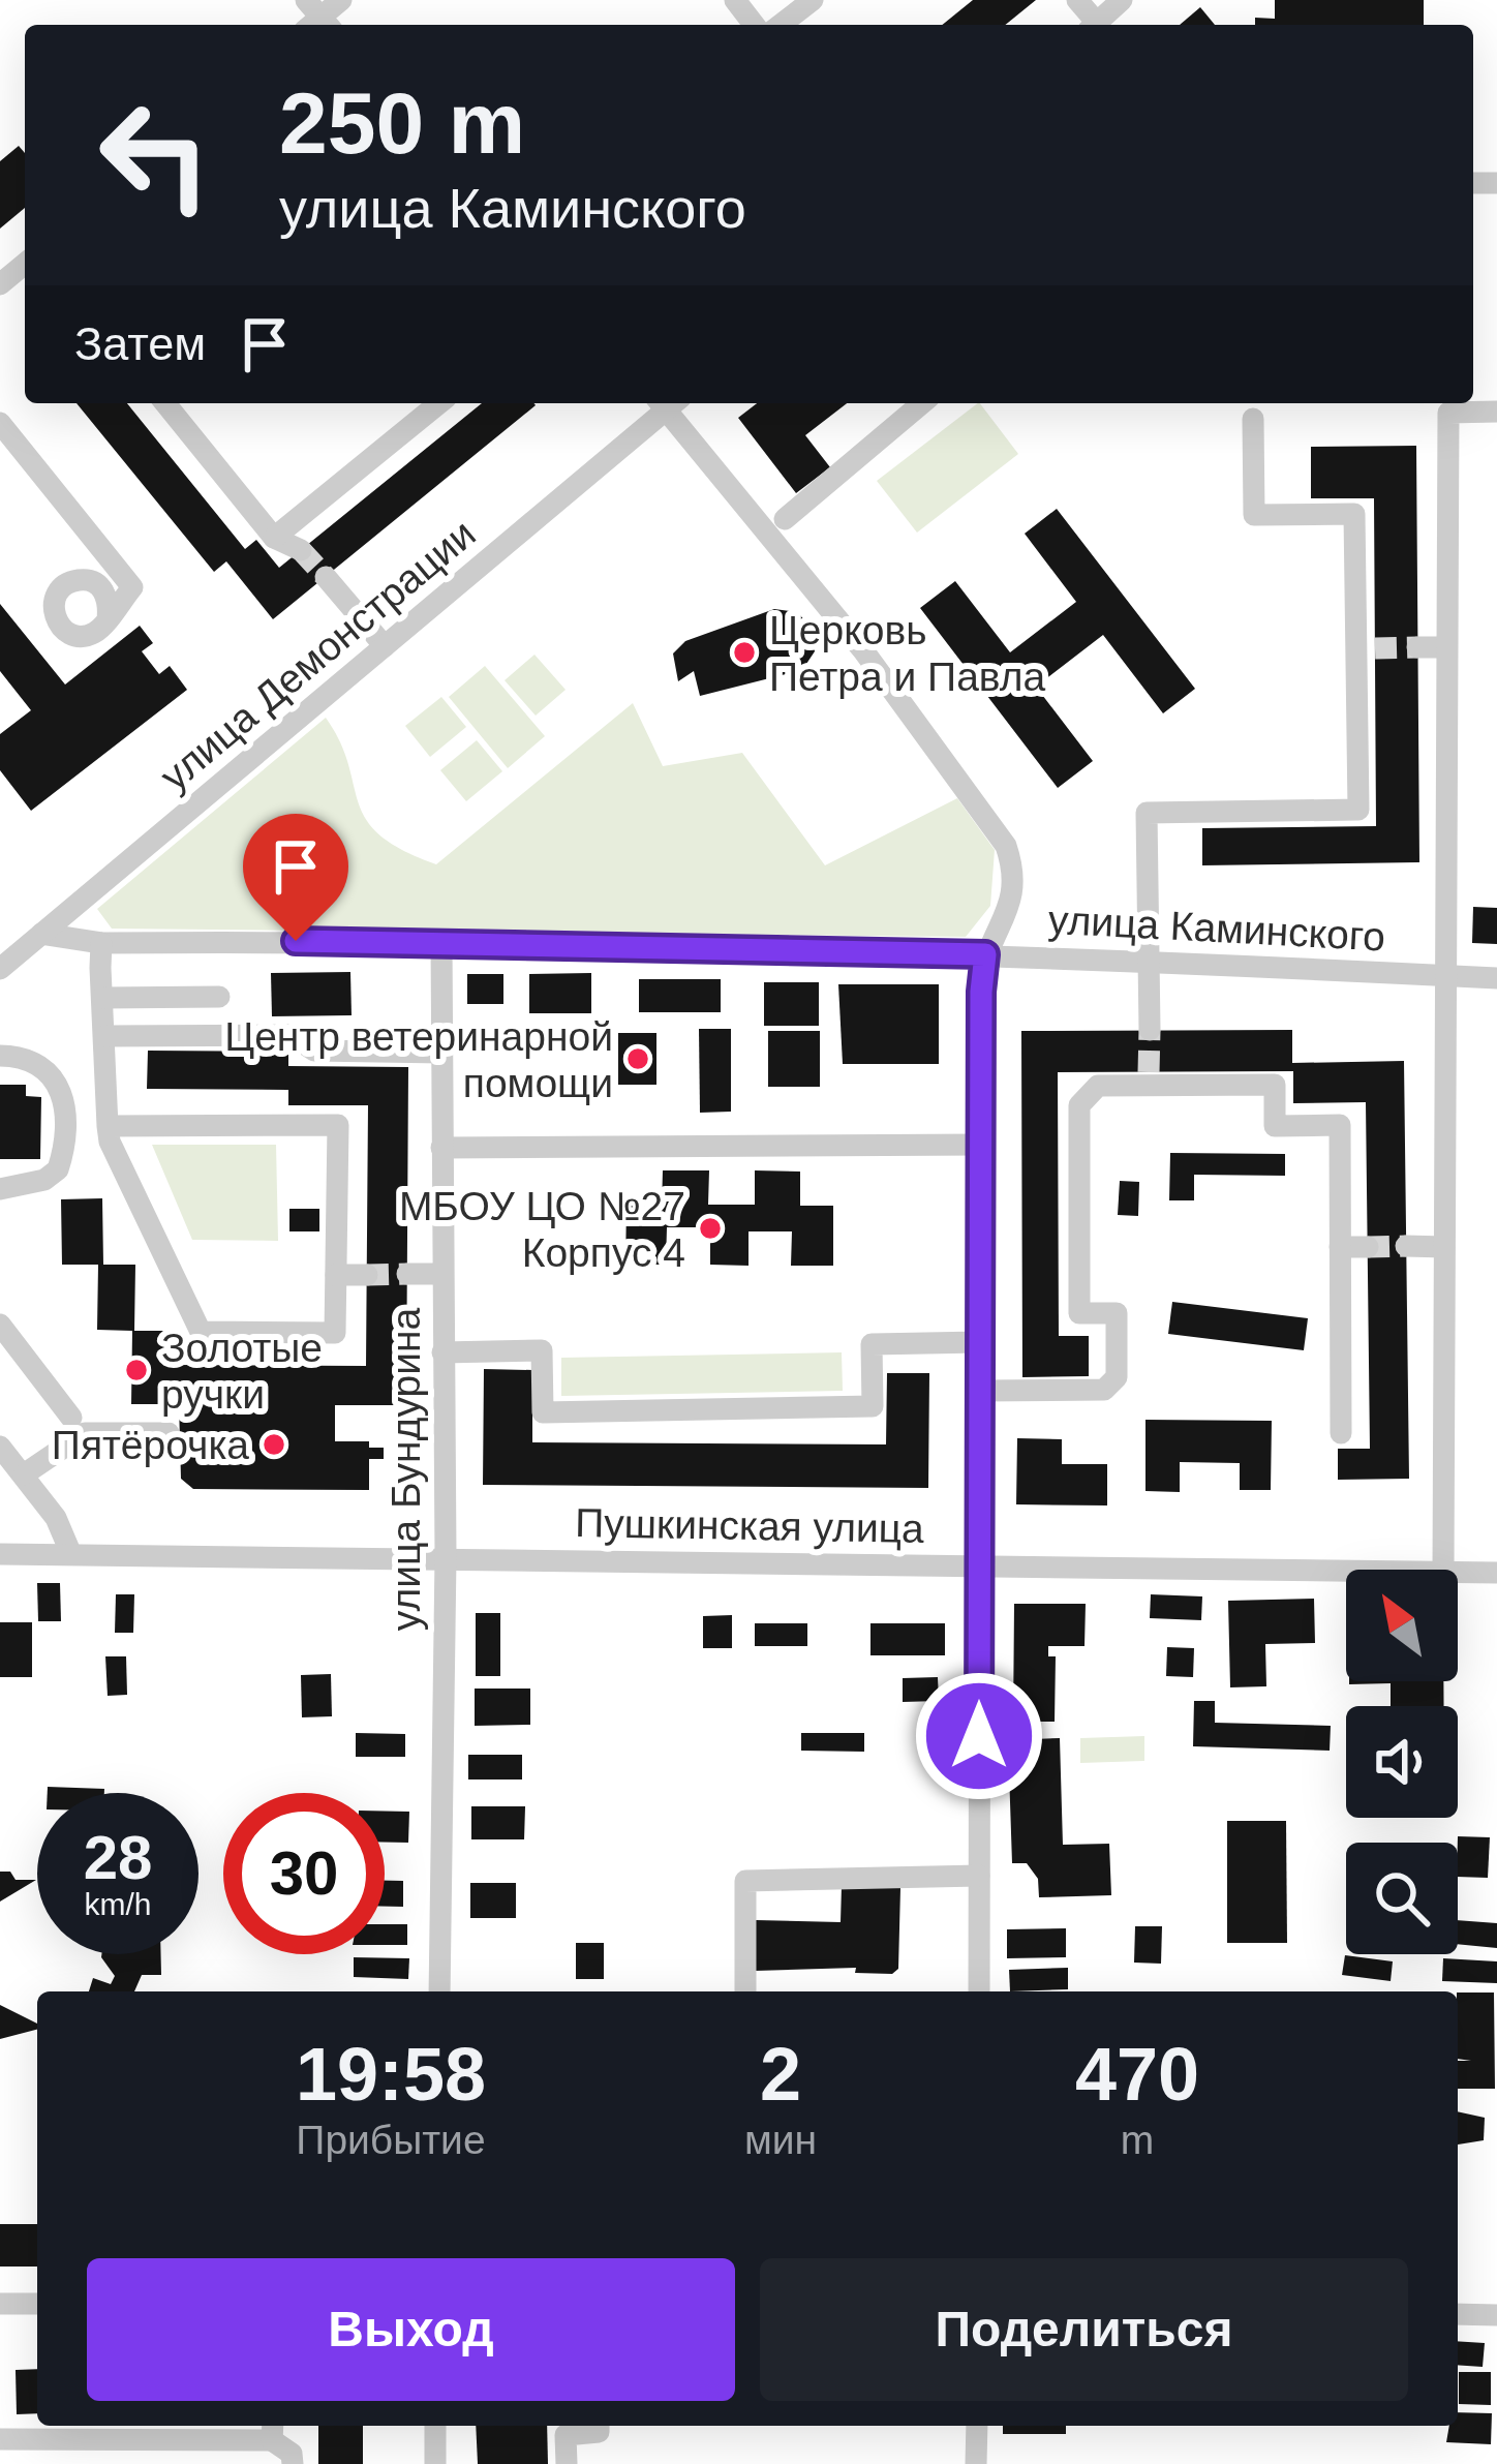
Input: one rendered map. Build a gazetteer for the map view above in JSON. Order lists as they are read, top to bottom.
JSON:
{
  "streets": {
    "street": [
      "улица Демонстрации",
      "улица Каминского",
      "улица Бундурина",
      "Пушкинская улица"
    ]
  },
  "crossings": [
    ["улица Демонстрации", "улица Каминского"],
    ["улица Каминского", "улица Бундурина"],
    ["улица Бундурина", "Пушкинская улица"]
  ],
  "places": [
    "Церковь Петра и Павла",
    "Центр ветеринарной помощи",
    "МБОУ ЦО №27 Корпус 4",
    "Золотые ручки",
    "Пятёрочка"
  ],
  "north": "top left",
  "page": {
    "turn": ["250 m", "улица Каминского"],
    "then": "Затем",
    "speed": "28 km/h",
    "limit": "30",
    "eta": [
      "19:58",
      "Прибытие",
      "2",
      "мин",
      "470",
      "m"
    ],
    "buttons": ["Выход", "Поделиться"]
  }
}
